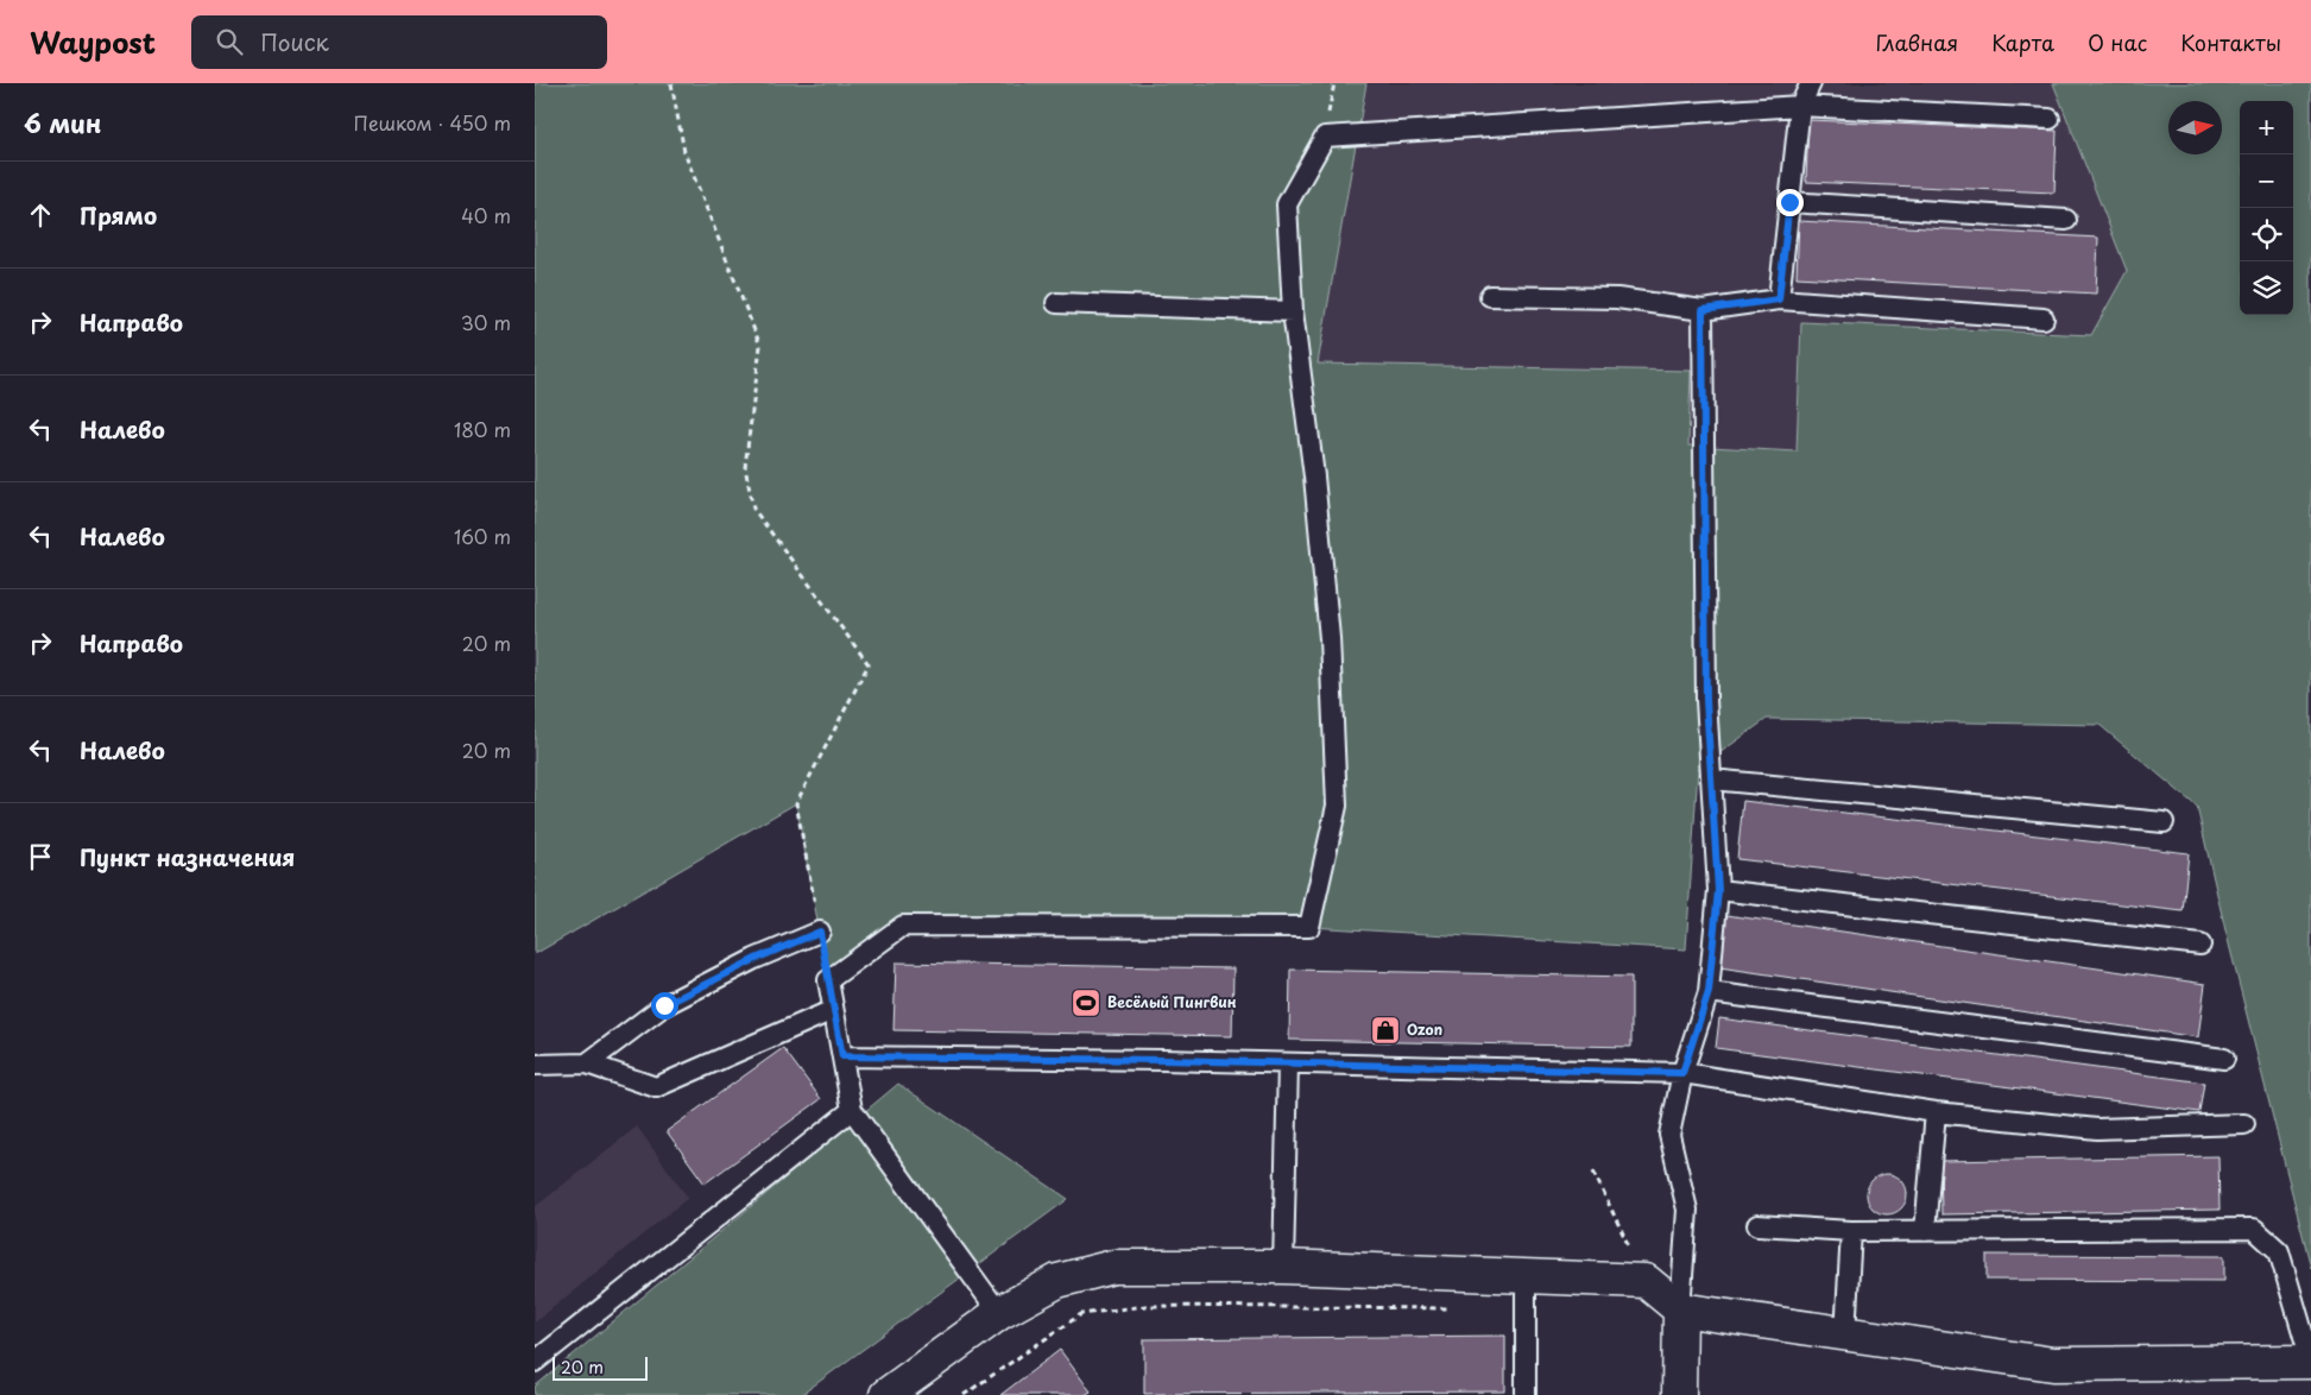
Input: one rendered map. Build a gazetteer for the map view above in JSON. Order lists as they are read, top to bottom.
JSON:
{
  "places": {
    "sports": ["Весёлый Пингвин"],
    "shop": ["Ozon"]
  },
  "scale_bar": "20 m",
  "north": "right",
  "page": {
    "header": "Waypost",
    "search": "Поиск",
    "nav": [
      "Главная",
      "Карта",
      "О нас",
      "Контакты"
    ],
    "heading": ["6 мин", "Пешком · 450 m"],
    "map_buttons": ["+", "−"],
    "list": [
      ["Прямо", "40 m"],
      ["Направо", "30 m"],
      ["Налево", "180 m"],
      ["Налево", "160 m"],
      ["Направо", "20 m"],
      ["Налево", "20 m"],
      "Пункт назначения"
    ],
    "scale": "20 m"
  }
}
